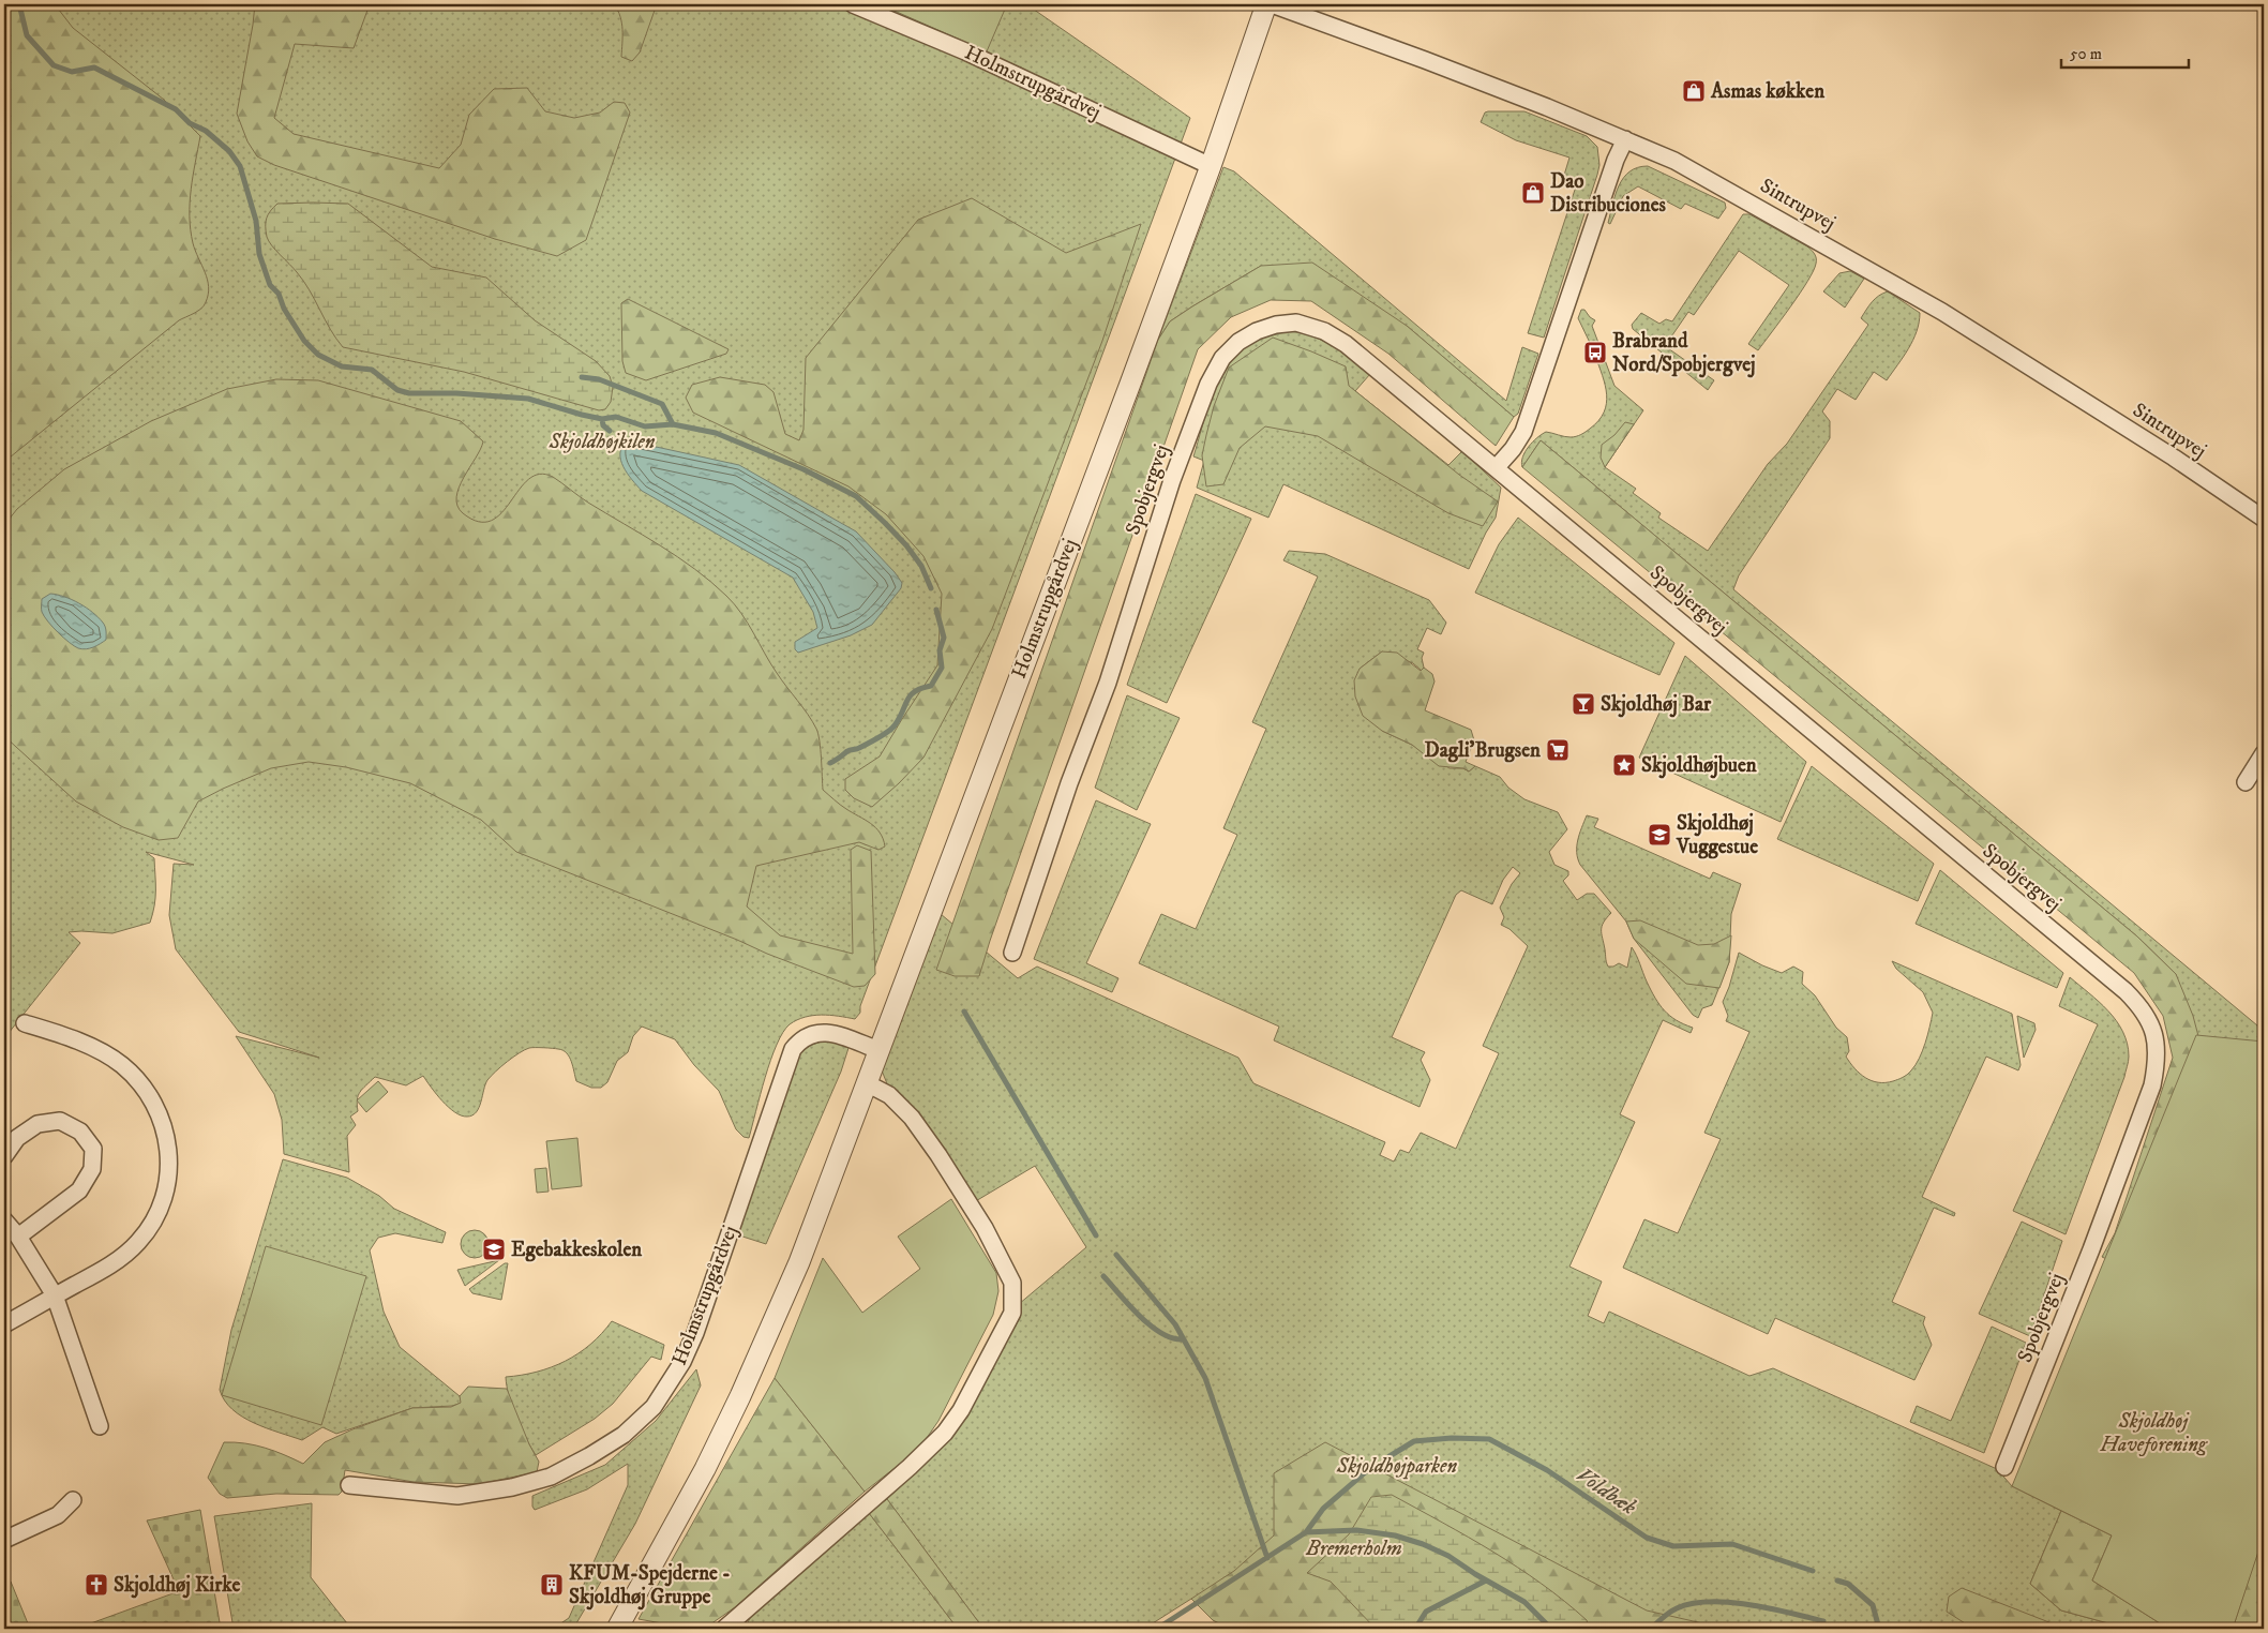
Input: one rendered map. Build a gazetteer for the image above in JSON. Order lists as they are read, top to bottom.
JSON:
{
  "streets": {
    "street": ["Holmstrupgårdvej", "Sintrupvej", "Spobjergvej"]
  },
  "water": ["Voldbæk"],
  "parks": [
    "Skjoldhøjkilen",
    "Skjoldhøj Haveforening",
    "Skjoldhøjparken",
    "Bremerholm"
  ],
  "places": {
    "shop": ["Asmas køkken", "Dao Distribuciones"],
    "bus stop": ["Brabrand Nord/Spobjergvej"],
    "bar": ["Skjoldhøj Bar"],
    "supermarket": ["Dagli'Brugsen"],
    "place": ["Skjoldhøjbuen"],
    "school or university": ["Skjoldhøj Vuggestue", "Egebakkeskolen"],
    "church": ["Skjoldhøj Kirke"],
    "building": ["KFUM-Spejderne - Skjoldhøj Gruppe"]
  },
  "scale_bar": "50 m"
}
